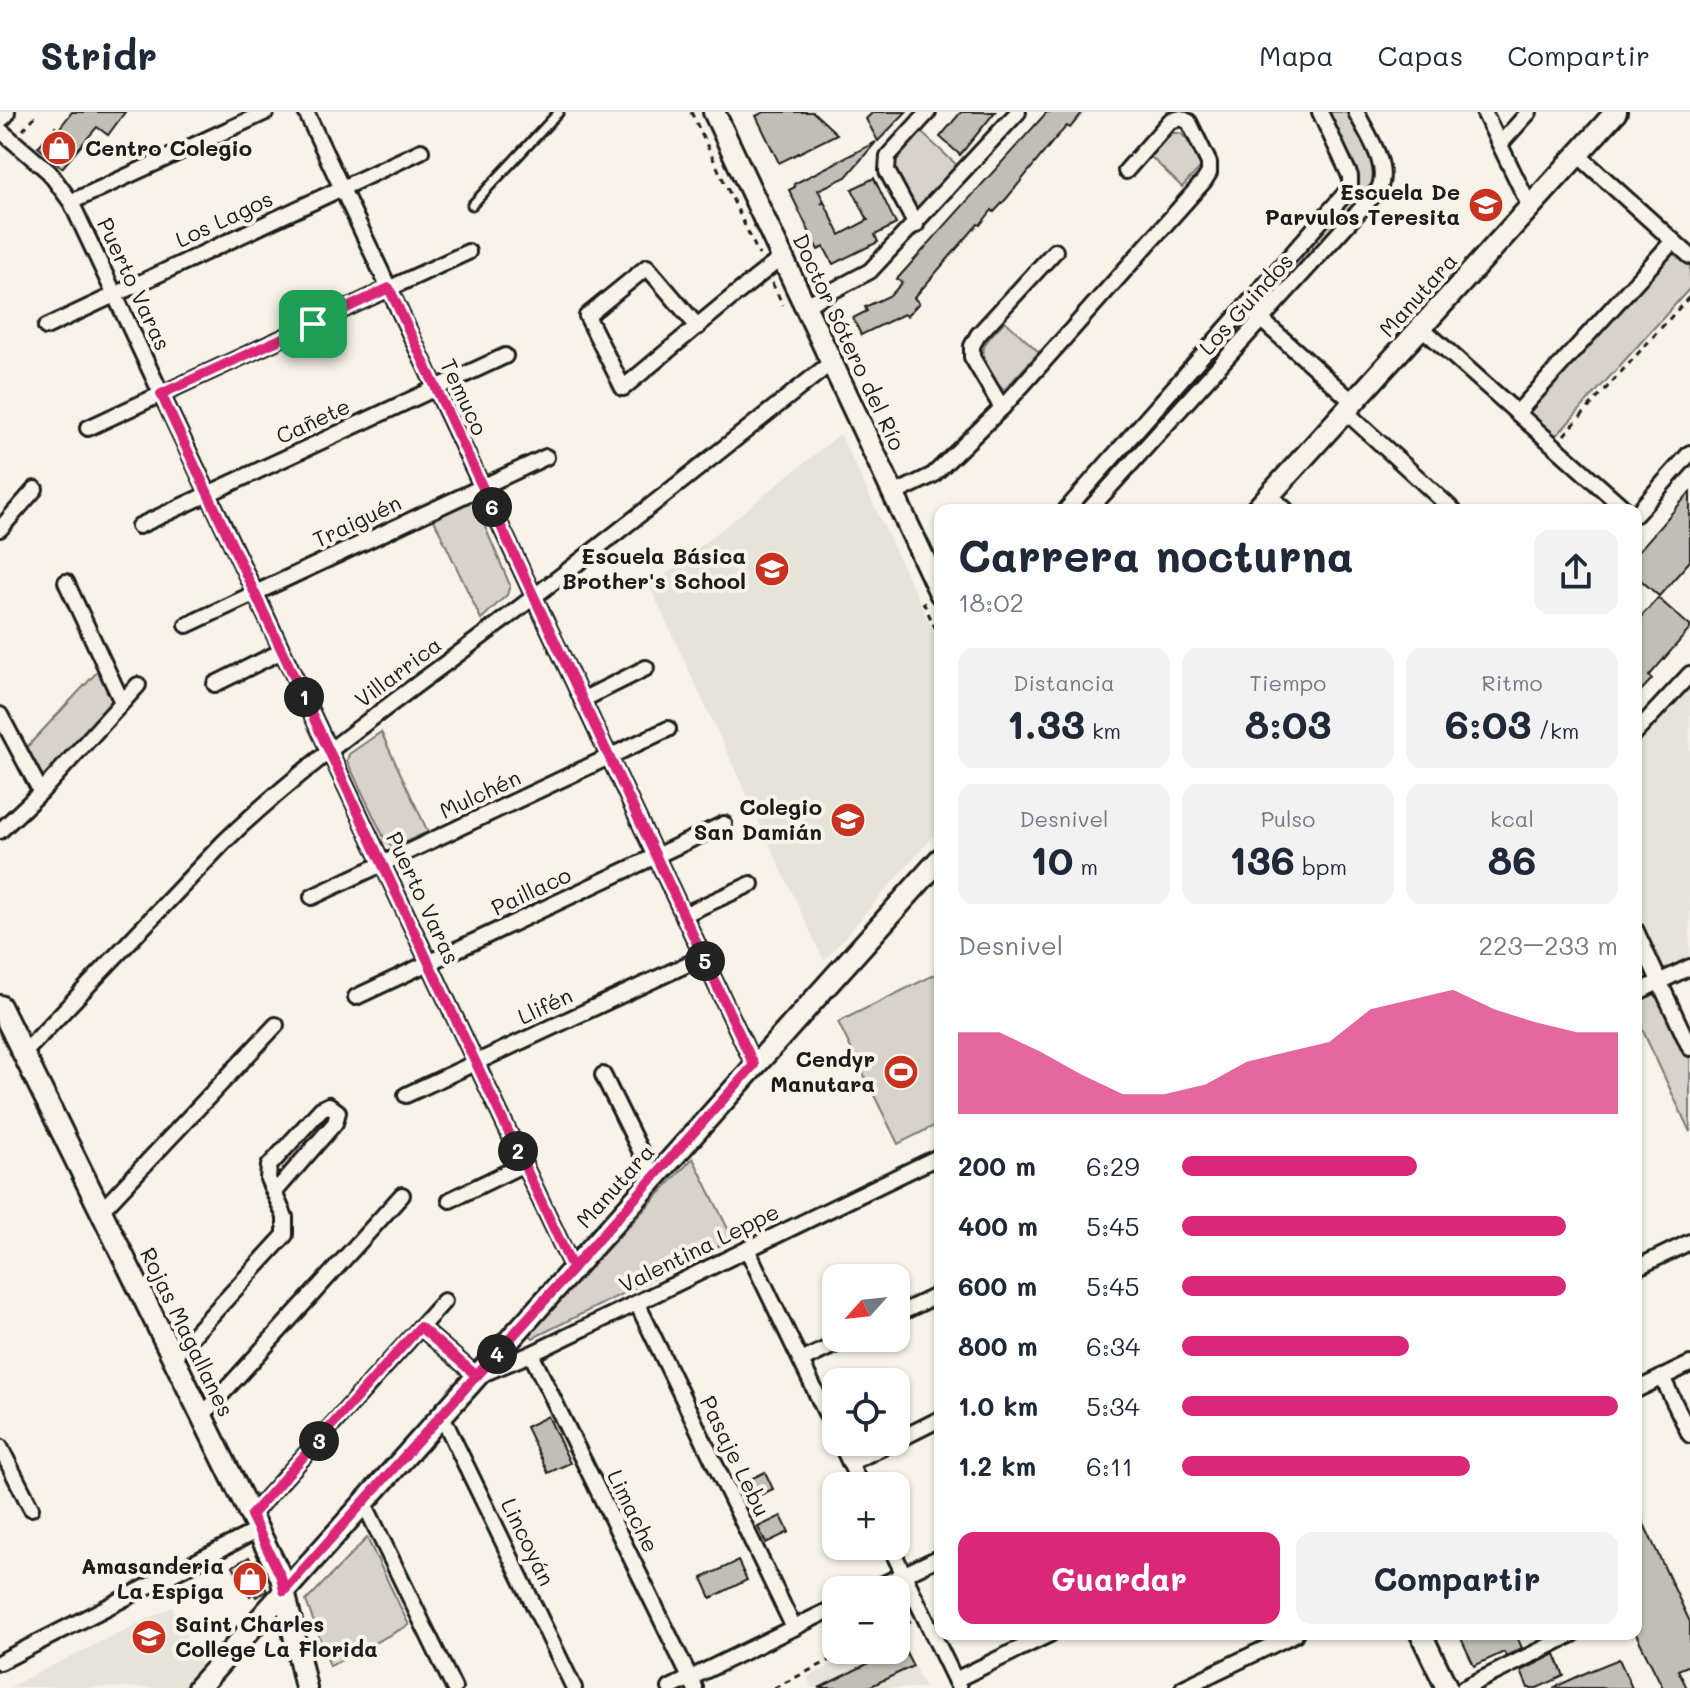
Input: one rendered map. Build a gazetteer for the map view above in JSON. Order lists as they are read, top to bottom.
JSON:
{
  "streets": {
    "main road": ["Manutara", "Doctor Sótero del Río", "Rojas Magallanes"],
    "street": [
      "Los Lagos",
      "Puerto Varas",
      "Los Guindos",
      "Temuco",
      "Cañete",
      "Traiguén",
      "Villarrica",
      "Mulchén",
      "Paillaco",
      "Llifén",
      "Valentina Leppe",
      "Pasaje Lebu",
      "Limache",
      "Lincoyán"
    ]
  },
  "crossings": [
    ["Los Lagos", "Puerto Varas"],
    ["Los Lagos", "Temuco"],
    ["Puerto Varas", "Manutara"],
    ["Puerto Varas", "Cañete"],
    ["Puerto Varas", "Traiguén"],
    ["Puerto Varas", "Villarrica"],
    ["Puerto Varas", "Mulchén"],
    ["Puerto Varas", "Paillaco"],
    ["Puerto Varas", "Llifén"],
    ["Manutara", "Temuco"],
    ["Manutara", "Valentina Leppe"],
    ["Manutara", "Rojas Magallanes"],
    ["Manutara", "Lincoyán"],
    ["Doctor Sótero del Río", "Villarrica"],
    ["Temuco", "Cañete"],
    ["Temuco", "Traiguén"],
    ["Temuco", "Villarrica"],
    ["Temuco", "Mulchén"],
    ["Temuco", "Paillaco"],
    ["Temuco", "Llifén"],
    ["Villarrica", "Rojas Magallanes"],
    ["Valentina Leppe", "Pasaje Lebu"],
    ["Valentina Leppe", "Limache"]
  ],
  "places": {
    "shop": ["Centro Colegio", "Amasanderia La Espiga"],
    "school or university": [
      "Escuela De Parvulos Teresita",
      "Escuela Básica Brother's School",
      "Colegio San Damián",
      "Saint Charles College La Florida"
    ],
    "sports": ["Cendyr Manutara"]
  },
  "north": "bottom left",
  "page": {
    "header": "Stridr",
    "nav": ["Mapa", "Capas", "Compartir"],
    "pins": [
      "6",
      "1",
      "5",
      "2",
      "4",
      "3"
    ],
    "heading": ["Carrera nocturna", "18:02"],
    "stats": [
      ["Distancia", "1.33 km"],
      ["Tiempo", "8:03"],
      ["Ritmo", "6:03 /km"],
      ["Desnivel", "10 m"],
      ["Pulso", "136 bpm"],
      ["kcal", "86"]
    ],
    "chart": ["Desnivel", "223–233 m"],
    "list": [
      {
        "name": "200 m",
        "note": "6:29"
      },
      {
        "name": "400 m",
        "note": "5:45"
      },
      {
        "name": "600 m",
        "note": "5:45"
      },
      {
        "name": "800 m",
        "note": "6:34"
      },
      {
        "name": "1.0 km",
        "note": "5:34"
      },
      {
        "name": "1.2 km",
        "note": "6:11"
      }
    ],
    "map_buttons": ["+", "−"],
    "buttons": ["Guardar", "Compartir"]
  }
}
